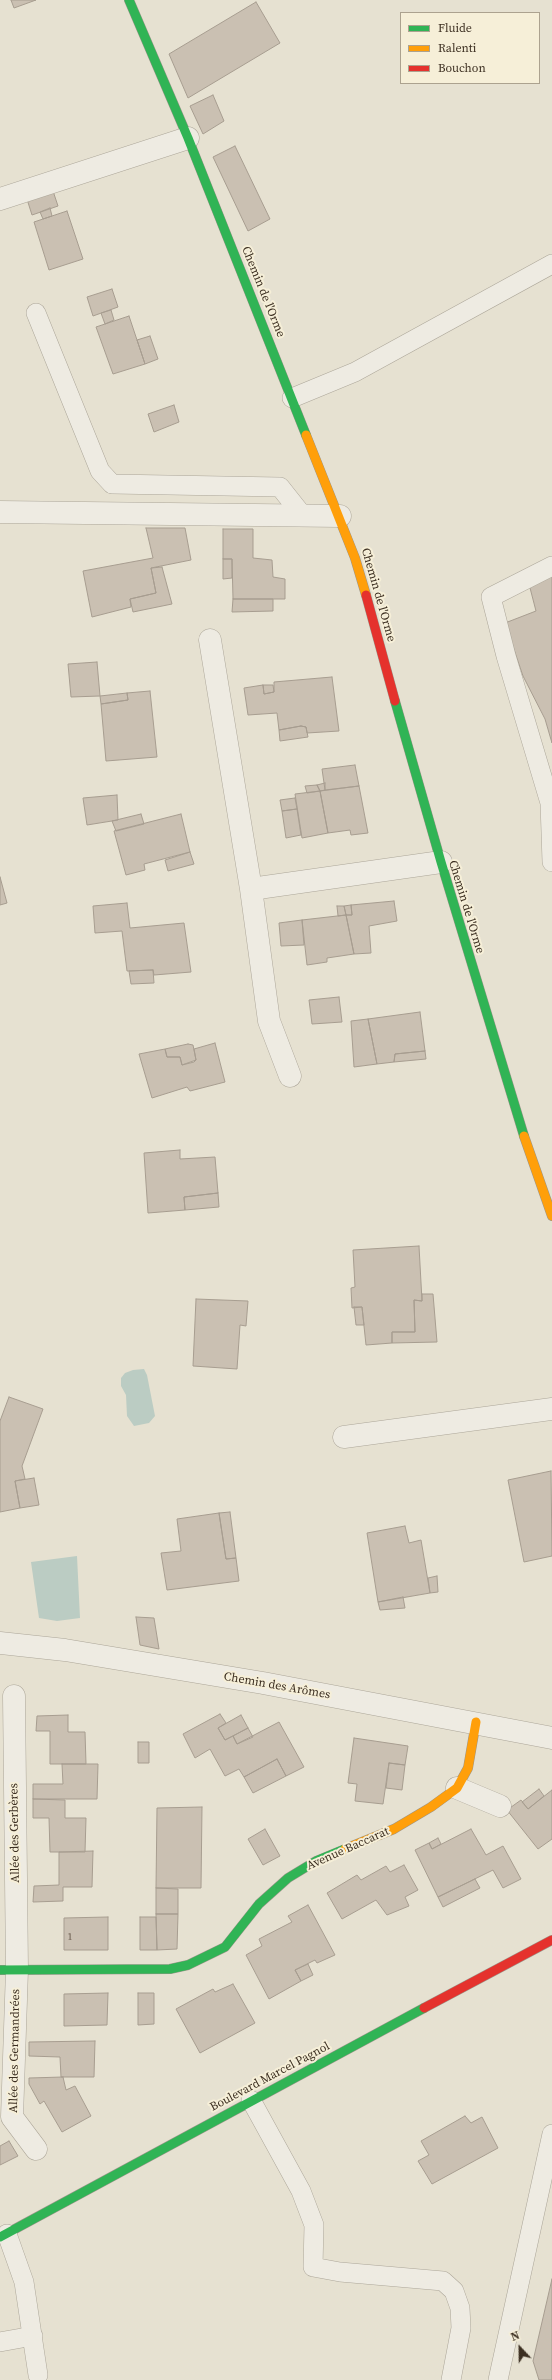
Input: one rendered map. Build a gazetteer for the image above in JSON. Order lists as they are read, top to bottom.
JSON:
{
  "streets": {
    "street": [
      "Chemin de l'Orme",
      "Chemin des Arômes",
      "Allée des Gerbères",
      "Avenue Baccarat",
      "Allée des Germandrées",
      "Boulevard Marcel Pagnol"
    ]
  },
  "crossings": [
    ["Chemin des Arômes", "Avenue Baccarat"],
    ["Allée des Gerbères", "Avenue Baccarat"],
    ["Allée des Gerbères", "Allée des Germandrées"],
    ["Avenue Baccarat", "Allée des Germandrées"]
  ],
  "house_numbers": ["1"],
  "legend": ["Fluide", "Ralenti", "Bouchon"],
  "north": "top"
}
